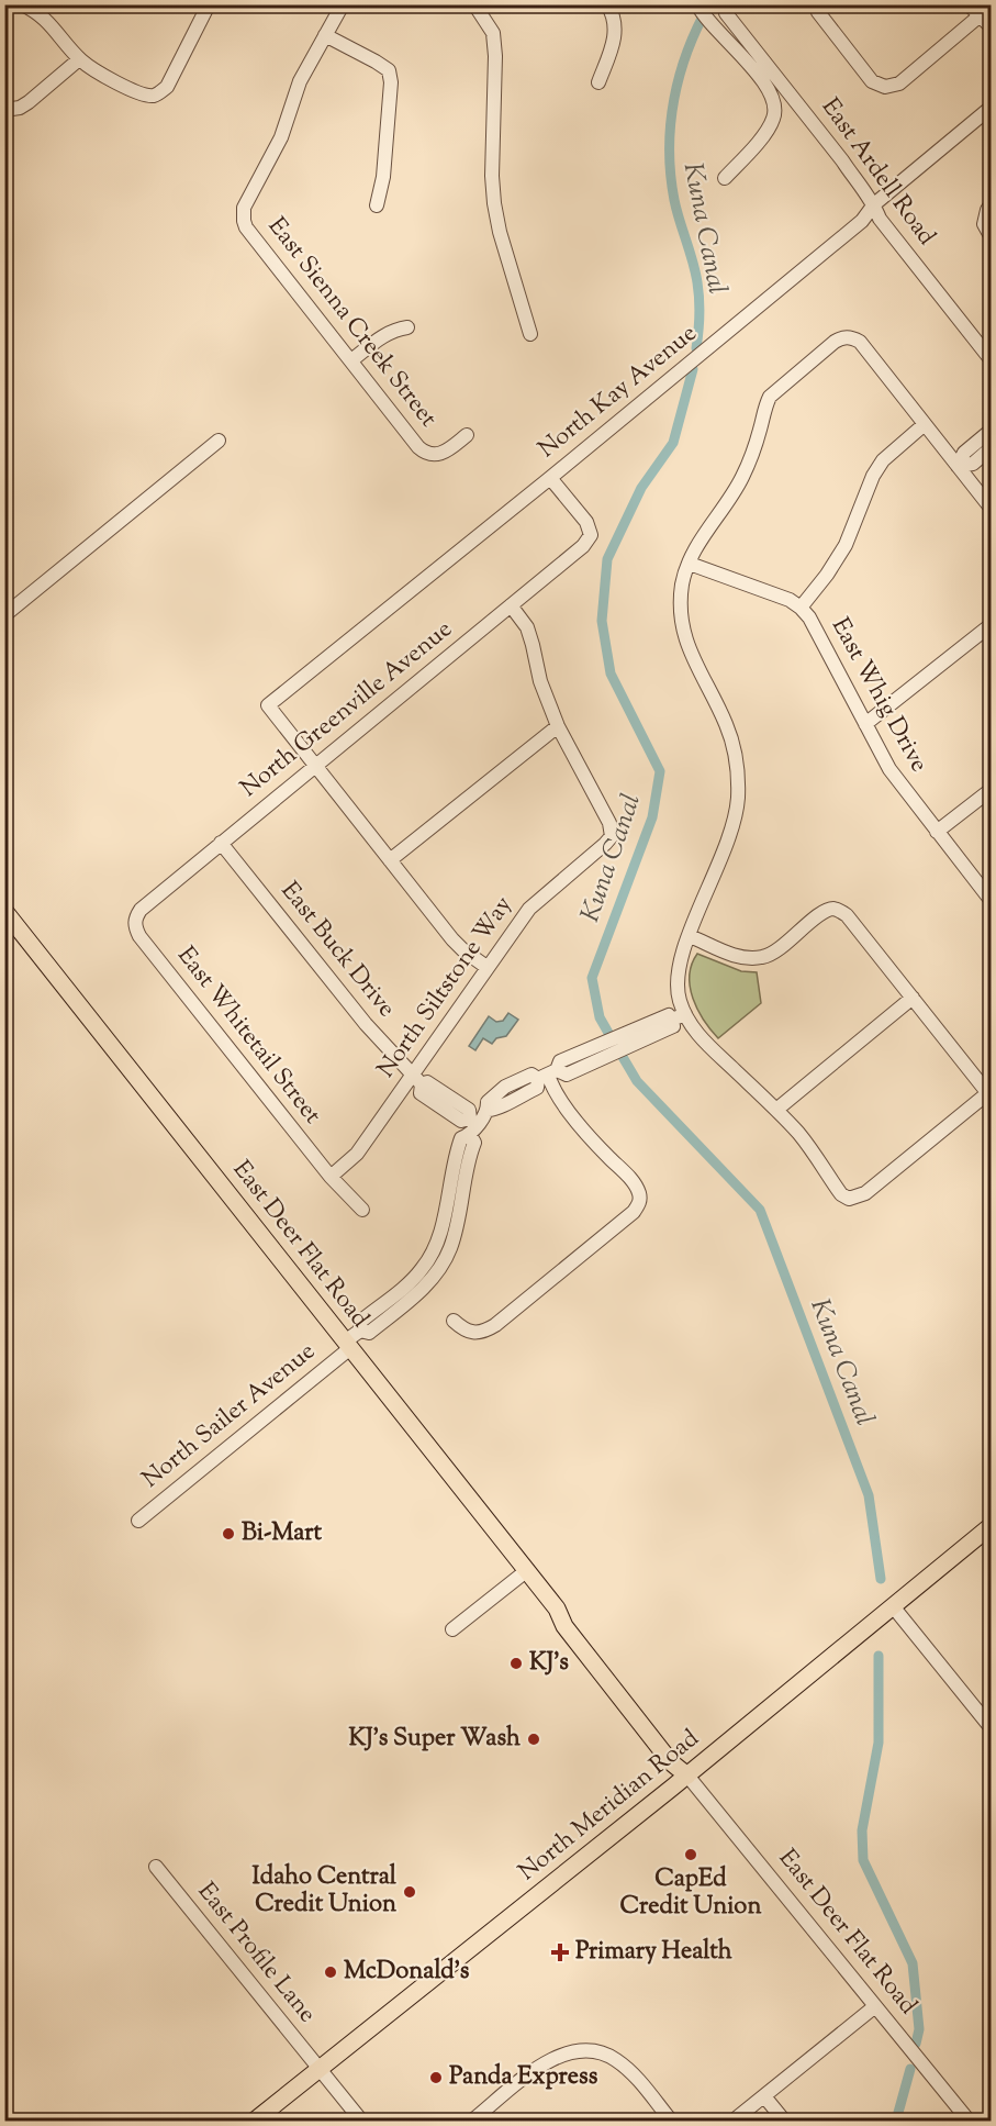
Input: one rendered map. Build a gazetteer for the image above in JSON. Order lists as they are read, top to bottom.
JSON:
{
  "streets": {
    "main road": ["East Deer Flat Road", "North Meridian Road"],
    "street": [
      "East Ardell Road",
      "East Sienna Creek Street",
      "North Kay Avenue",
      "East Whig Drive",
      "North Greenville Avenue",
      "East Buck Drive",
      "North Siltstone Way",
      "East Whitetail Street",
      "North Sailer Avenue",
      "East Profile Lane"
    ]
  },
  "crossings": [
    ["East Ardell Road", "North Kay Avenue"],
    ["North Kay Avenue", "North Greenville Avenue"],
    ["North Greenville Avenue", "East Buck Drive"],
    ["North Greenville Avenue", "East Whitetail Street"],
    ["East Buck Drive", "North Siltstone Way"],
    ["East Buck Drive", "North Sailer Avenue"],
    ["North Siltstone Way", "East Whitetail Street"],
    ["East Deer Flat Road", "North Sailer Avenue"],
    ["East Deer Flat Road", "North Meridian Road"],
    ["North Meridian Road", "East Profile Lane"]
  ],
  "water": ["Kuna Canal"],
  "places": {
    "other": [
      "Bi-Mart",
      "KJ's",
      "KJ's Super Wash",
      "CapEd Credit Union",
      "Idaho Central Credit Union",
      "McDonald's",
      "Panda Express"
    ],
    "health": ["Primary Health"]
  }
}
